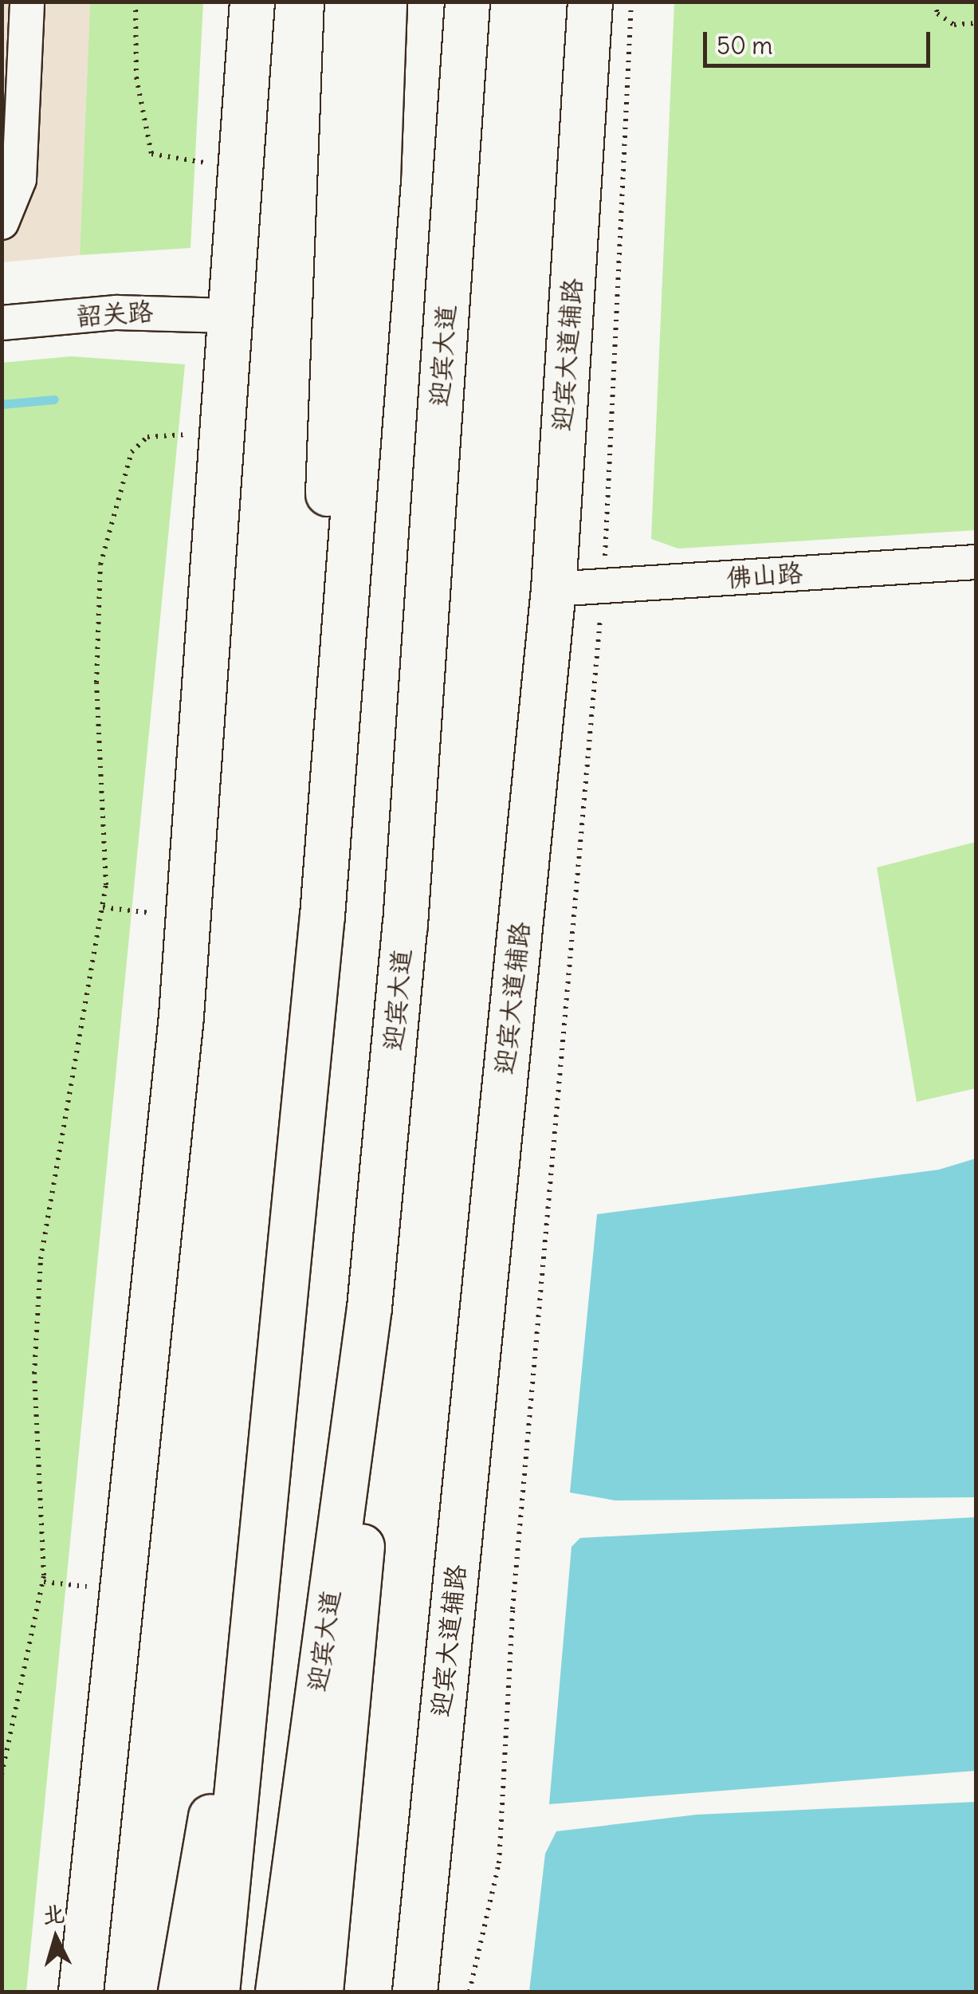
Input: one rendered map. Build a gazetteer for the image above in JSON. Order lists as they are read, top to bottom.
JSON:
{
  "streets": {
    "main road": ["迎宾大道辅路", "迎宾大道"],
    "street": ["韶关路", "佛山路"]
  },
  "crossings": [
    ["迎宾大道辅路", "佛山路"]
  ],
  "scale_bar": "50 m",
  "north": "top"
}
